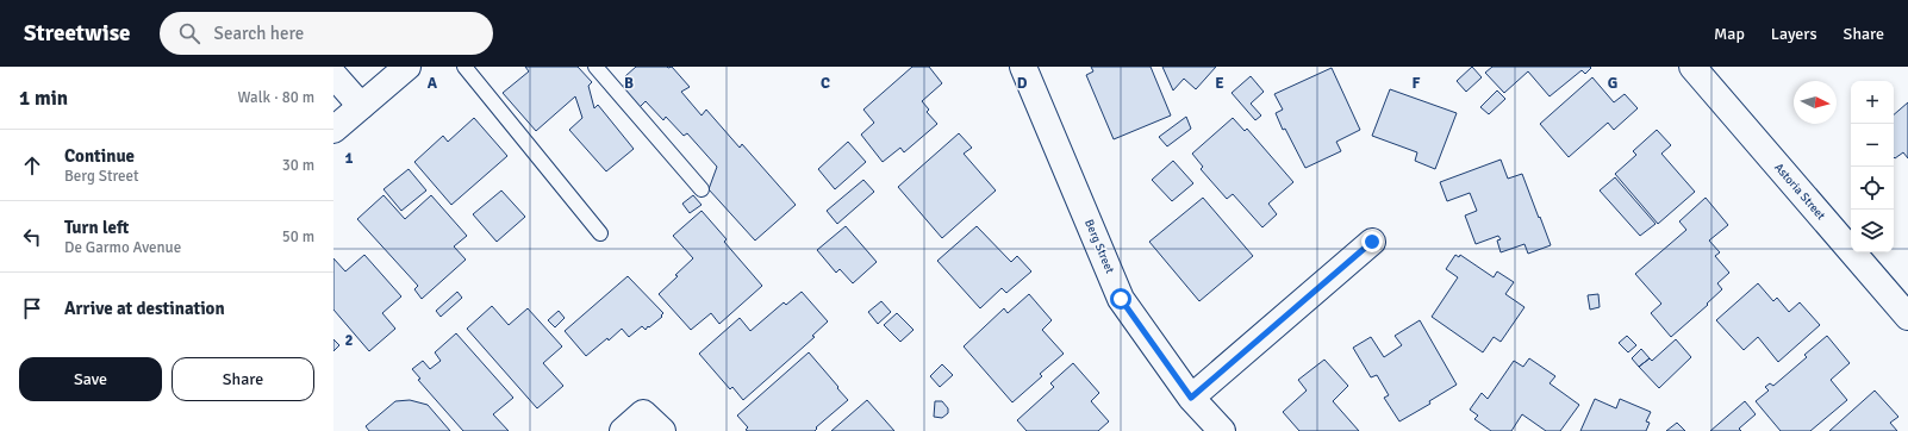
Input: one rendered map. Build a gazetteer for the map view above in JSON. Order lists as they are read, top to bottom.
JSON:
{
  "streets": {
    "street": ["Astoria Street", "Berg Street"]
  },
  "north": "right",
  "page": {
    "header": "Streetwise",
    "search": "Search here",
    "nav": ["Map", "Layers", "Share"],
    "heading": ["1 min", "Walk · 80 m"],
    "map_buttons": ["+", "−"],
    "list": [
      ["Continue", "Berg Street", "30 m"],
      ["Turn left", "De Garmo Avenue", "50 m"],
      "Arrive at destination"
    ],
    "buttons": ["Save", "Share"]
  },
  "grid": {
    "columns": [
      "A",
      "B",
      "C",
      "D",
      "E",
      "F",
      "G"
    ],
    "rows": ["1", "2"]
  }
}
